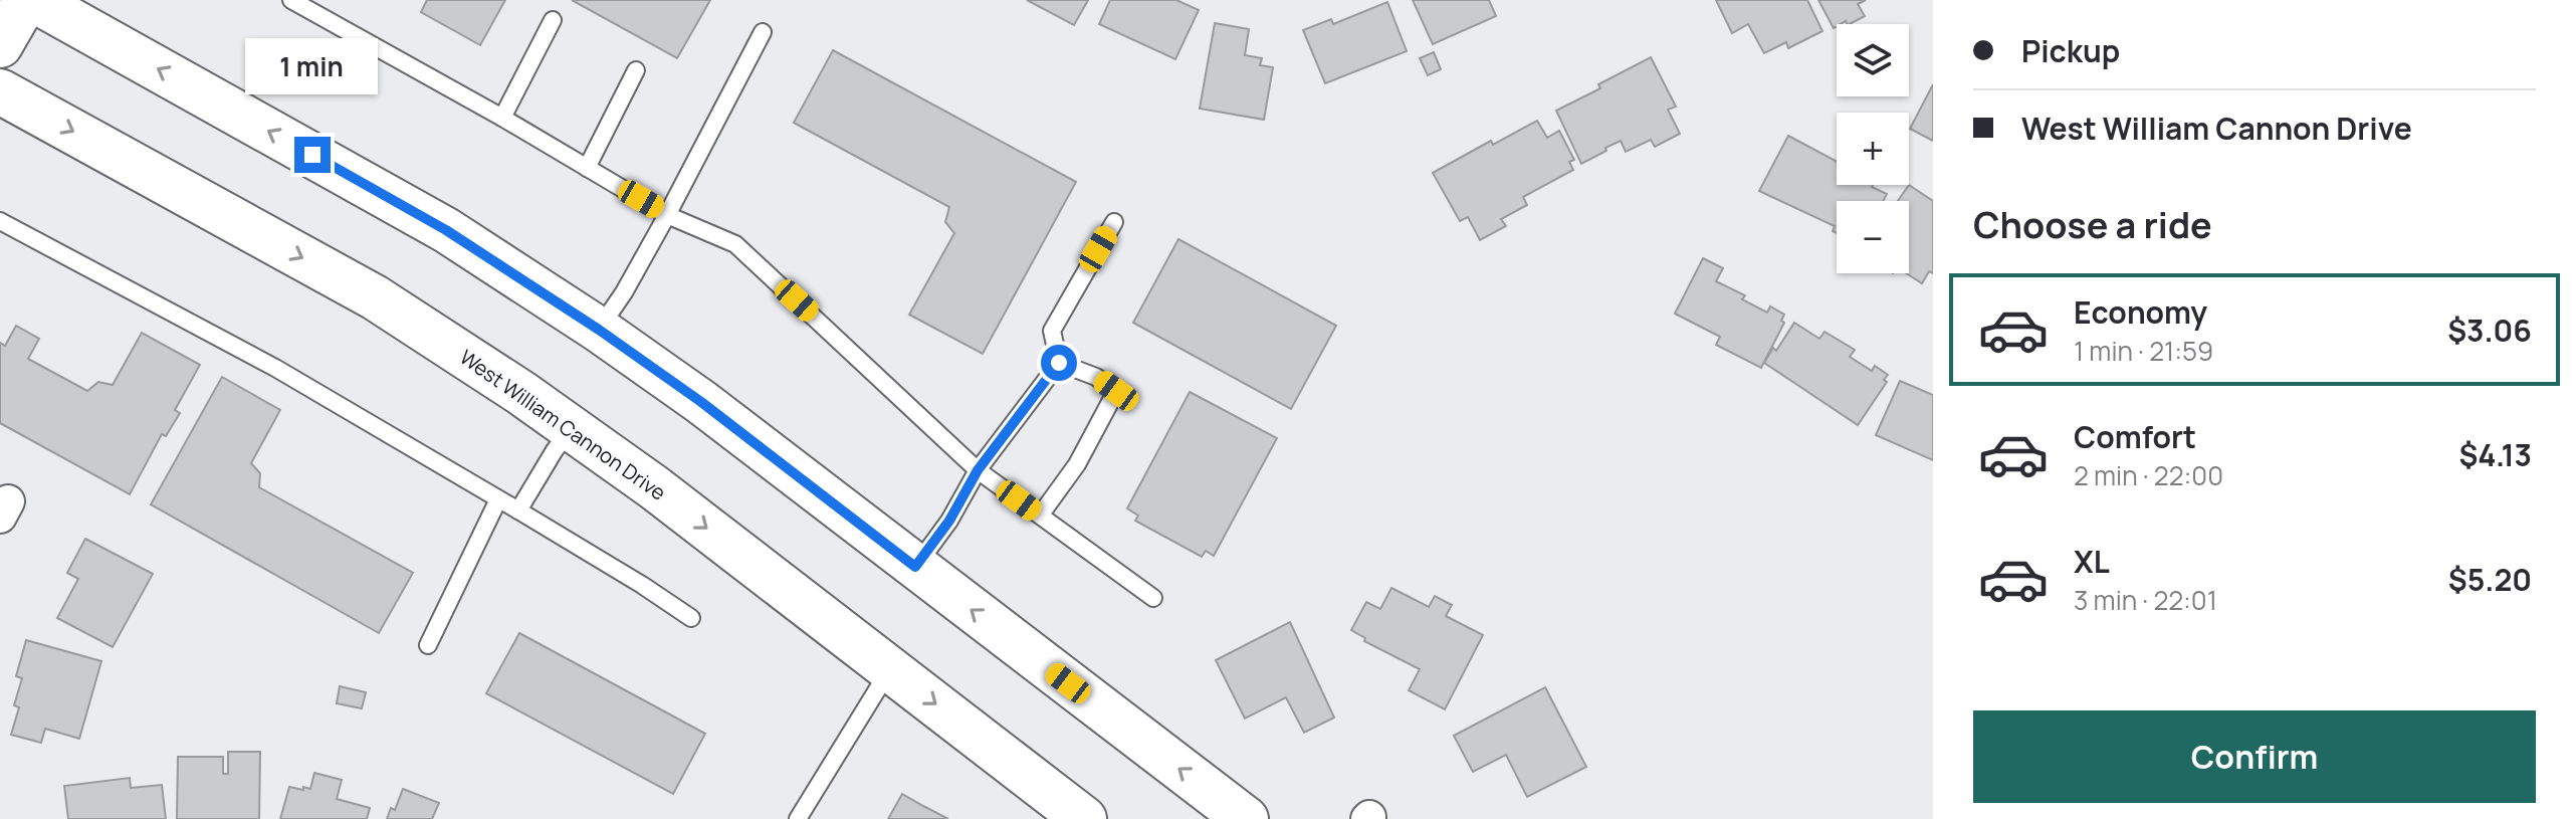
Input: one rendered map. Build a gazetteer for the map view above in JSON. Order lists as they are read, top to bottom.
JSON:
{
  "streets": {
    "main road": ["West William Cannon Drive"]
  },
  "page": {
    "banner": ["Pickup", "West William Cannon Drive"],
    "map_buttons": ["+", "−"],
    "bubble": "1 min",
    "heading": "Choose a ride",
    "list": [
      {
        "name": "Economy",
        "note": "1 min · 21:59",
        "value": "$3.06"
      },
      {
        "name": "Comfort",
        "note": "2 min · 22:00",
        "value": "$4.13"
      },
      {
        "name": "XL",
        "note": "3 min · 22:01",
        "value": "$5.20"
      }
    ],
    "buttons": "Confirm"
  }
}
